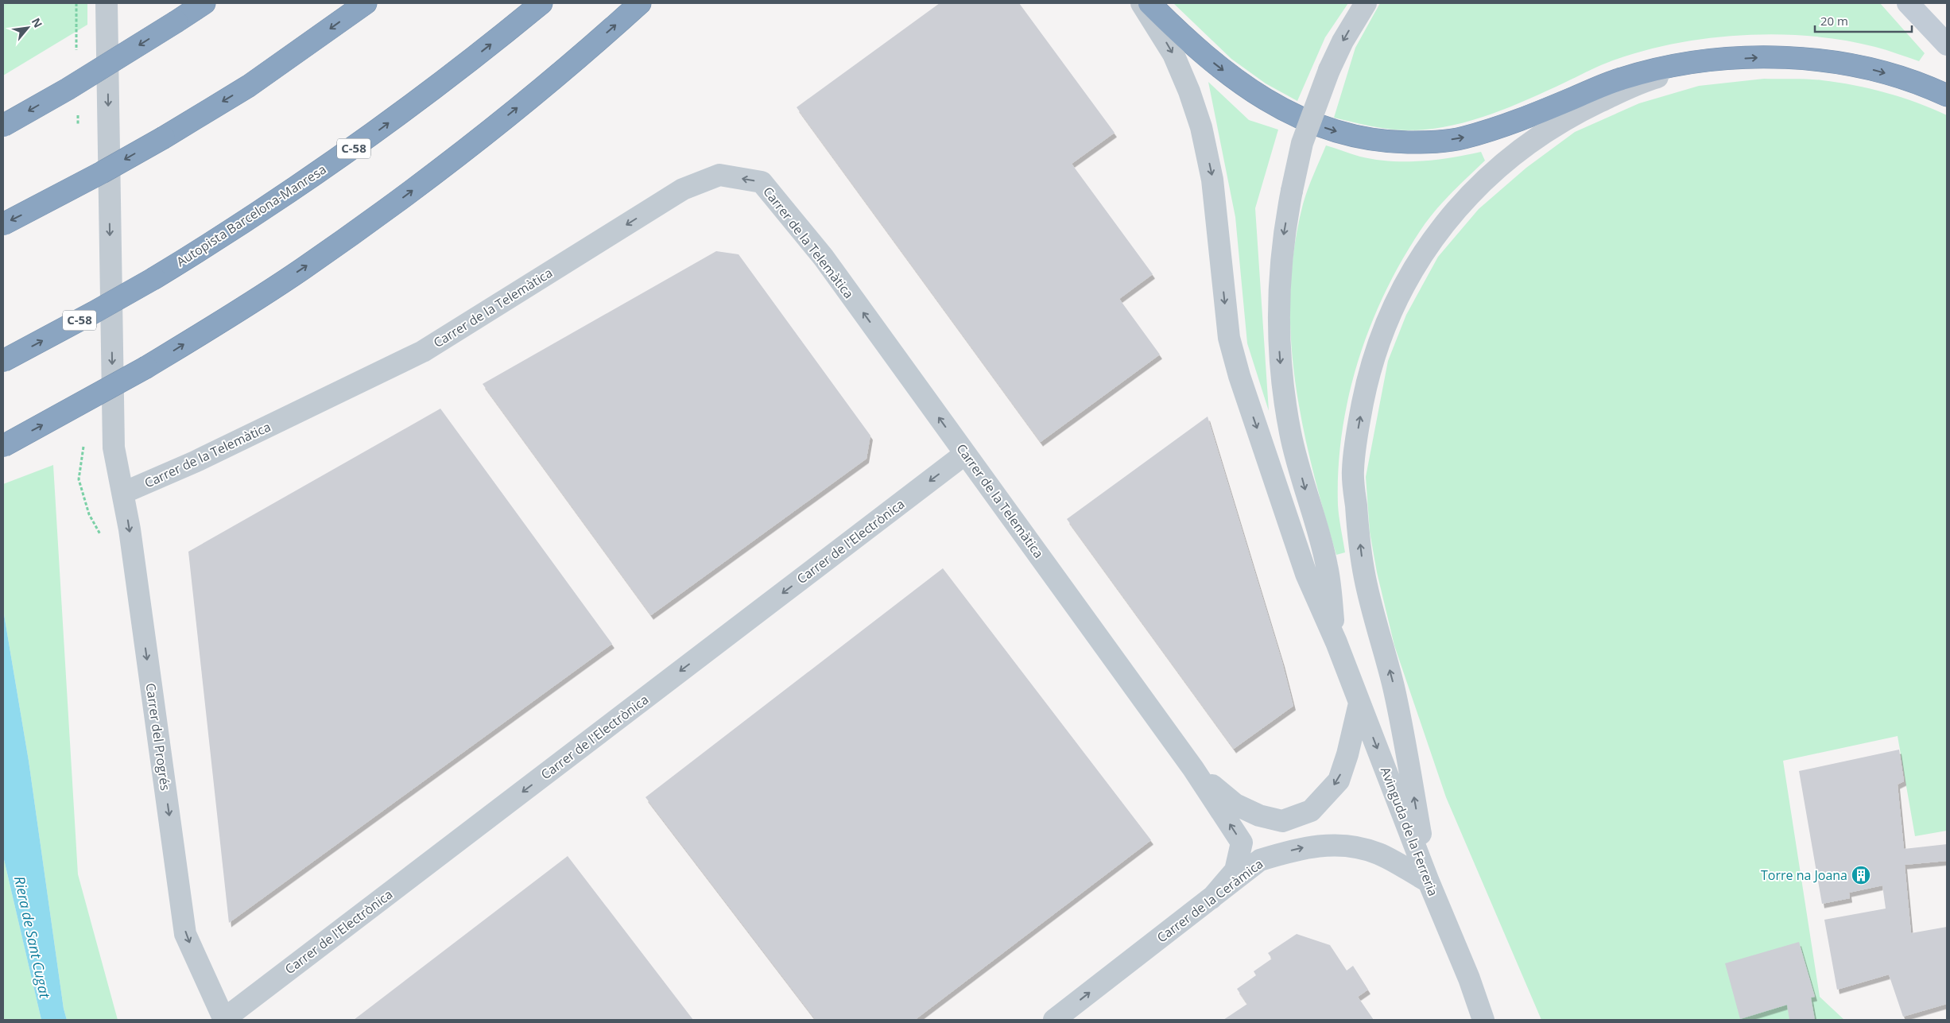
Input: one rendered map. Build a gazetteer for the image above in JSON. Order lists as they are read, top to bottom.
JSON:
{
  "streets": {
    "highway": ["C-58", "Autopista Barcelona-Manresa"],
    "street": [
      "Carrer de la Telemàtica",
      "Carrer de l'Electrònica",
      "Carrer del Progrés",
      "Avinguda de la Ferreria",
      "Carrer de la Ceràmica"
    ]
  },
  "crossings": [
    ["Carrer de la Telemàtica", "Carrer de l'Electrònica"],
    ["Carrer de la Telemàtica", "Carrer del Progrés"],
    ["Carrer de l'Electrònica", "Carrer del Progrés"],
    ["Avinguda de la Ferreria", "Carrer de la Ceràmica"]
  ],
  "one_way": [
    "Carrer de l'Electrònica",
    "Carrer del Progrés",
    "Avinguda de la Ferreria",
    "Carrer de la Ceràmica"
  ],
  "water": ["Riera de Sant Cugat"],
  "places": {
    "building": ["Torre na Joana"]
  },
  "scale_bar": "20 m",
  "north": "top right"
}
